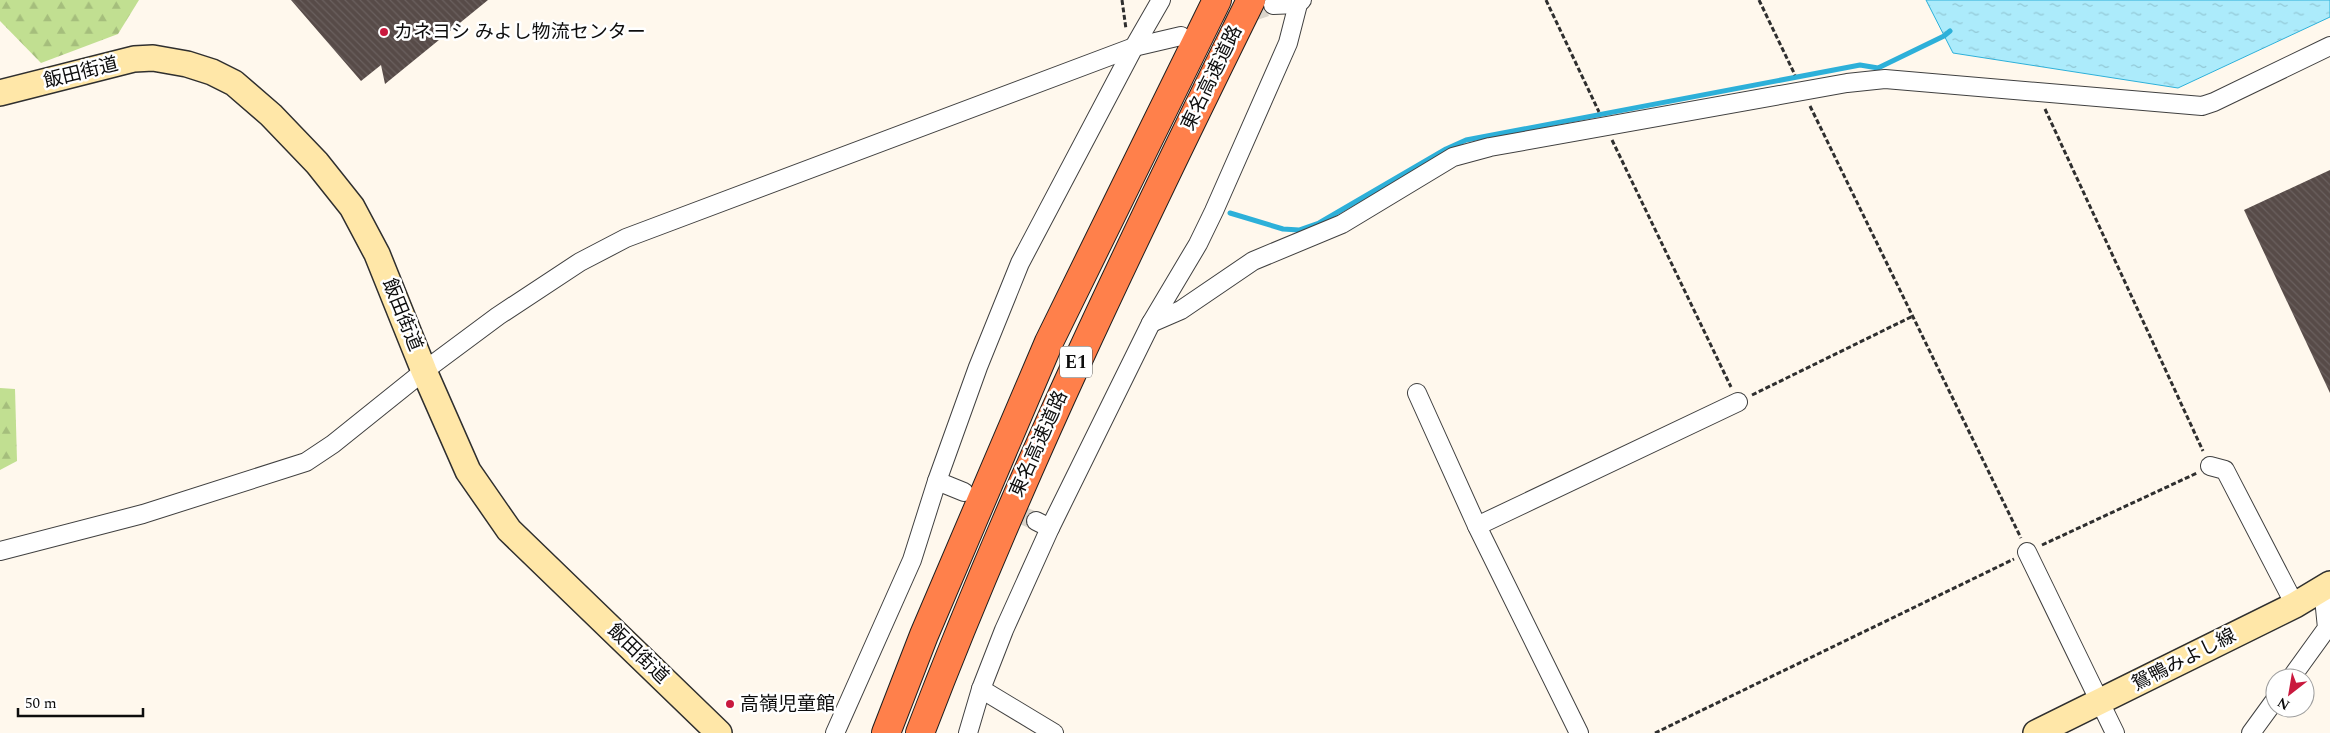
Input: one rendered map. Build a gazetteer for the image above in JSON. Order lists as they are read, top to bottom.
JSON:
{
  "streets": {
    "highway": ["東名高速道路", "E1"],
    "main road": ["飯田街道", "鴛鴨みよし線"]
  },
  "places": ["カネヨシ みよし物流センター", "高嶺児童館"],
  "scale_bar": "50 m",
  "north": "bottom left"
}
